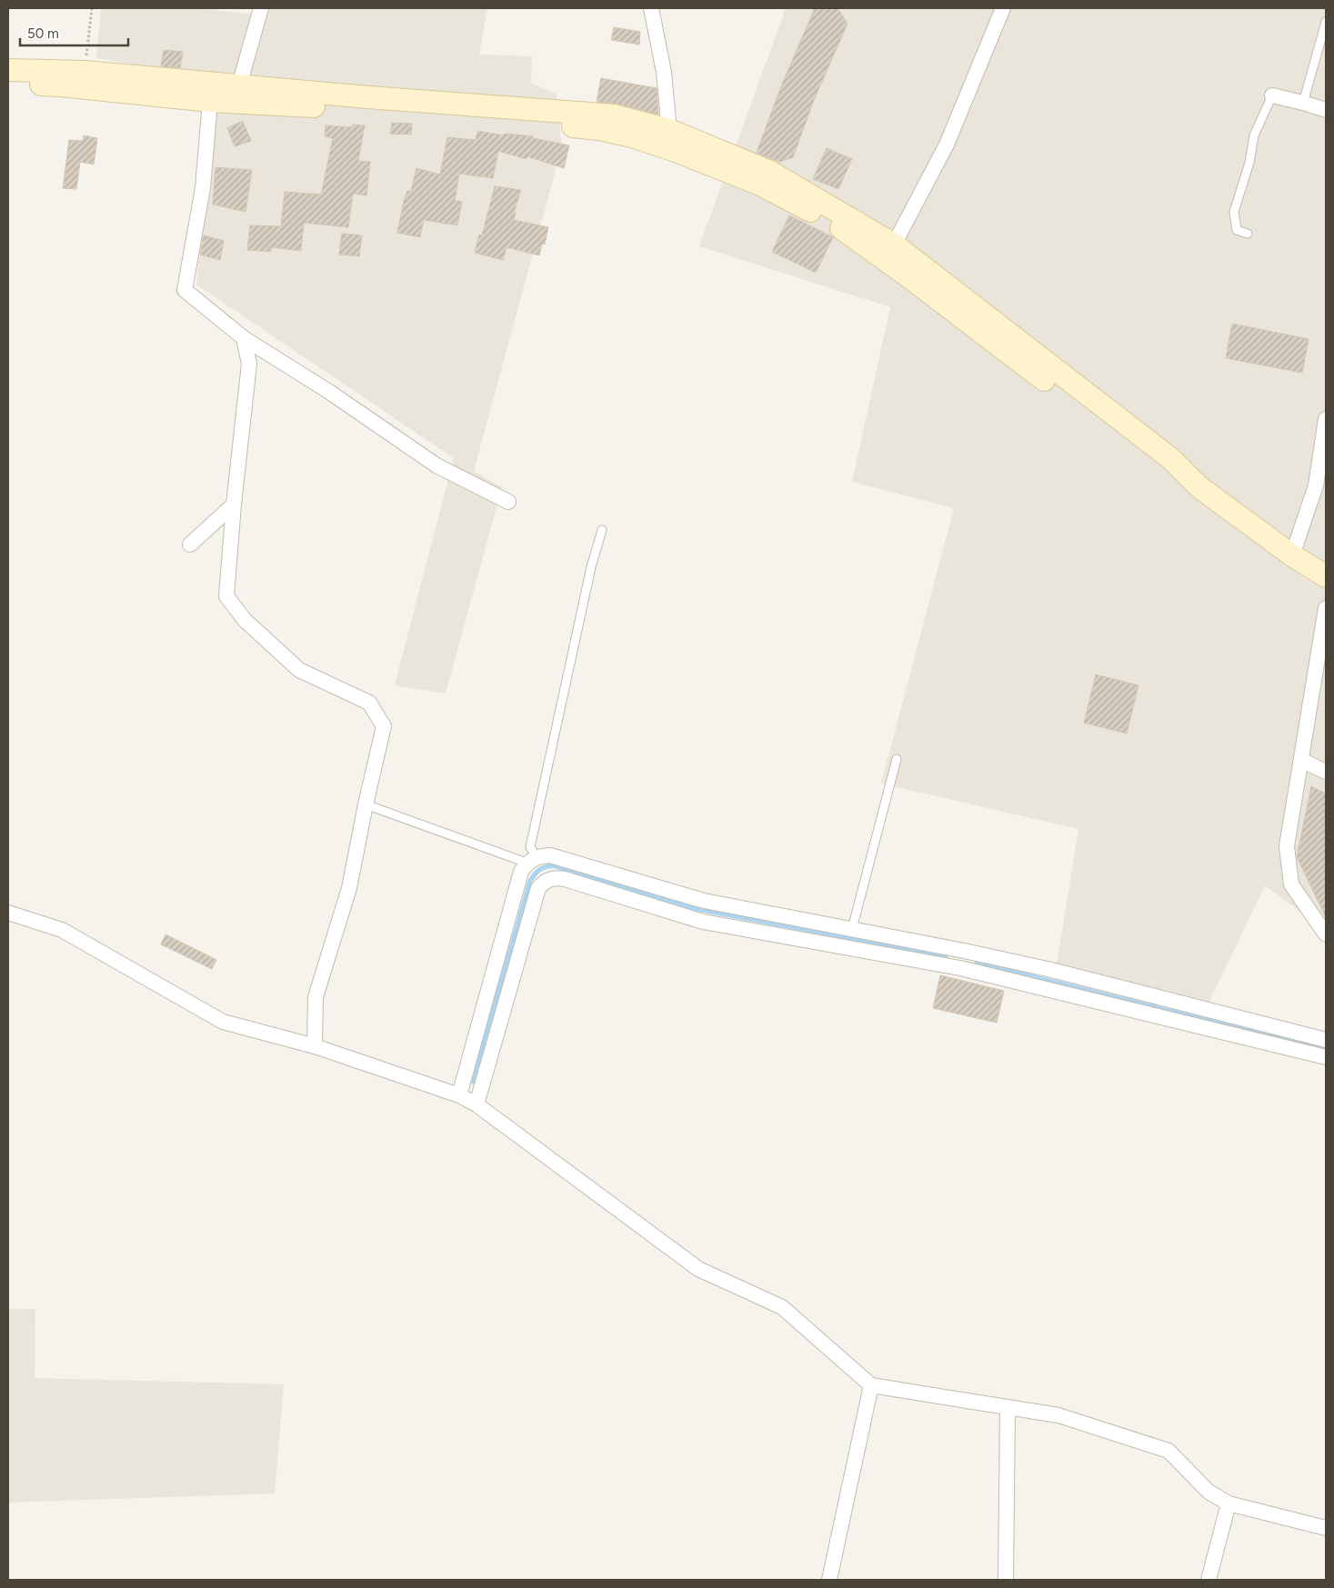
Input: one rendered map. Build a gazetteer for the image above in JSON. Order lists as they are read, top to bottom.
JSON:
{
  "scale_bar": "50 m"
}
